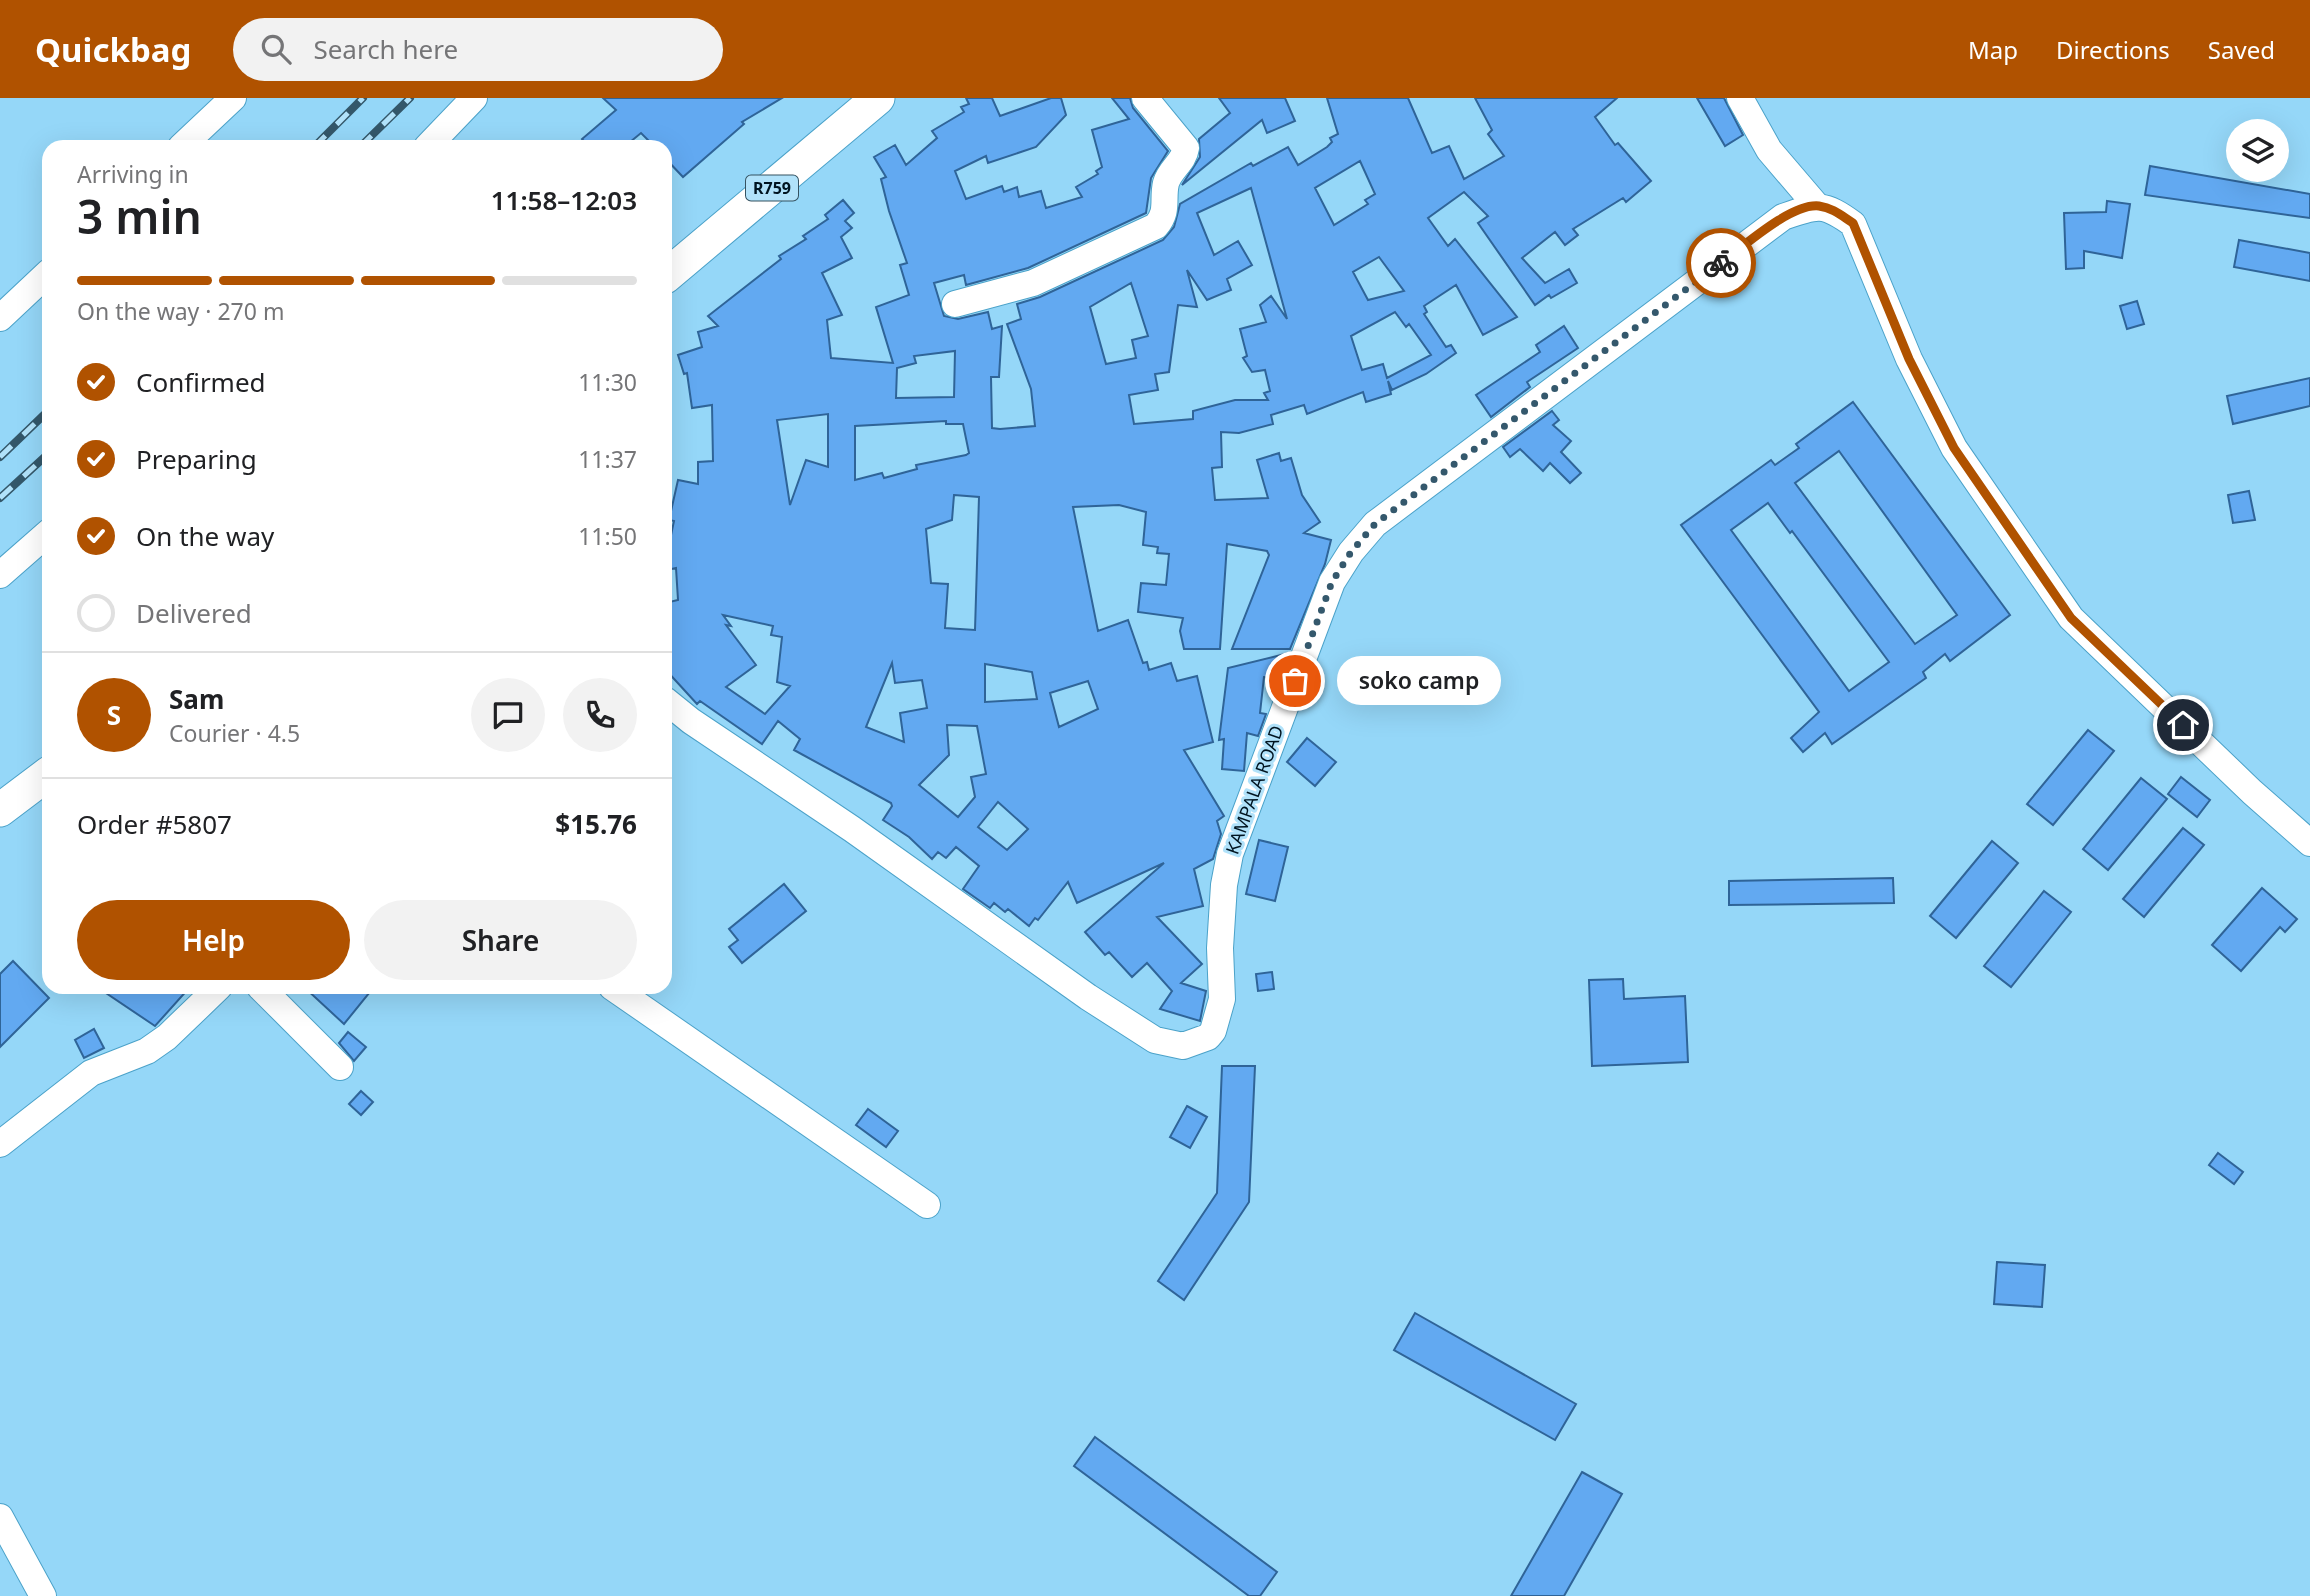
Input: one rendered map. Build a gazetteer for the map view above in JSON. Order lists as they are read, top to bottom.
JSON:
{
  "streets": {
    "main road": ["R759"],
    "street": ["KAMPALA ROAD"]
  },
  "places": ["soko camp"],
  "page": {
    "header": "Quickbag",
    "search": "Search here",
    "nav": ["Map", "Directions", "Saved"],
    "heading": ["3 min", "Arriving in", "11:58–12:03"],
    "panel": [
      "Sam",
      "Courier · 4.5",
      "Order #5807",
      "$15.76"
    ],
    "bar": "On the way · 270 m",
    "list": [
      ["Confirmed", "11:30"],
      ["Preparing", "11:37"],
      ["On the way", "11:50"],
      "Delivered"
    ],
    "bubble": "soko camp",
    "round": "S",
    "buttons": ["Help", "Share"]
  }
}
